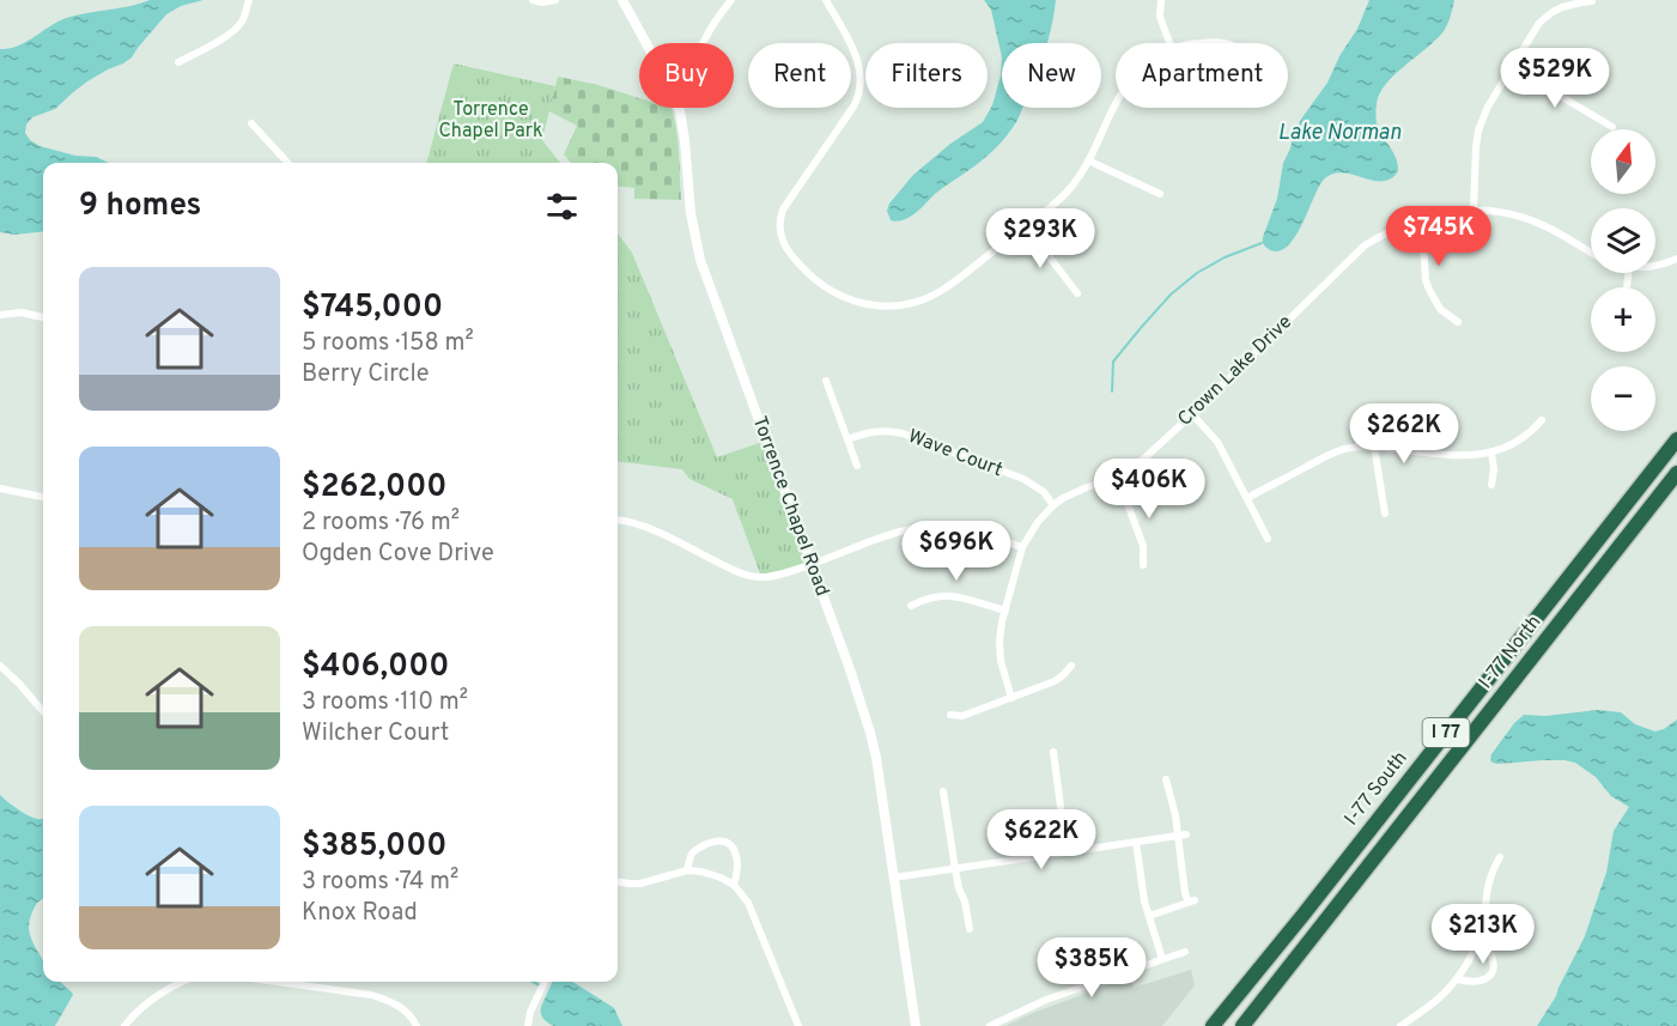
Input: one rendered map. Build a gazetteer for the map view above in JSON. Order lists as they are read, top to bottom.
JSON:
{
  "streets": {
    "highway": ["I-77 North", "I 77", "I-77 South"],
    "street": ["Crown Lake Drive", "Wave Court", "Torrence Chapel Road"]
  },
  "crossings": [
    ["Crown Lake Drive", "Wave Court"]
  ],
  "water": ["Lake Norman"],
  "parks": ["Torrence Chapel Park"],
  "north": "top",
  "page": {
    "chip": [
      "Buy",
      "Rent",
      "Filters",
      "New",
      "Apartment"
    ],
    "price": [
      "$529K",
      "$745K",
      "$293K",
      "$262K",
      "$406K",
      "$696K",
      "$622K",
      "$213K",
      "$385K"
    ],
    "map_buttons": ["+", "−"],
    "heading": "9 homes",
    "list": [
      {
        "name": "$745,000",
        "note": "5 rooms · 158 m² · Berry Circle"
      },
      {
        "name": "$262,000",
        "note": "2 rooms · 76 m² · Ogden Cove Drive"
      },
      {
        "name": "$406,000",
        "note": "3 rooms · 110 m² · Wilcher Court"
      },
      {
        "name": "$385,000",
        "note": "3 rooms · 74 m² · Knox Road"
      }
    ]
  }
}
